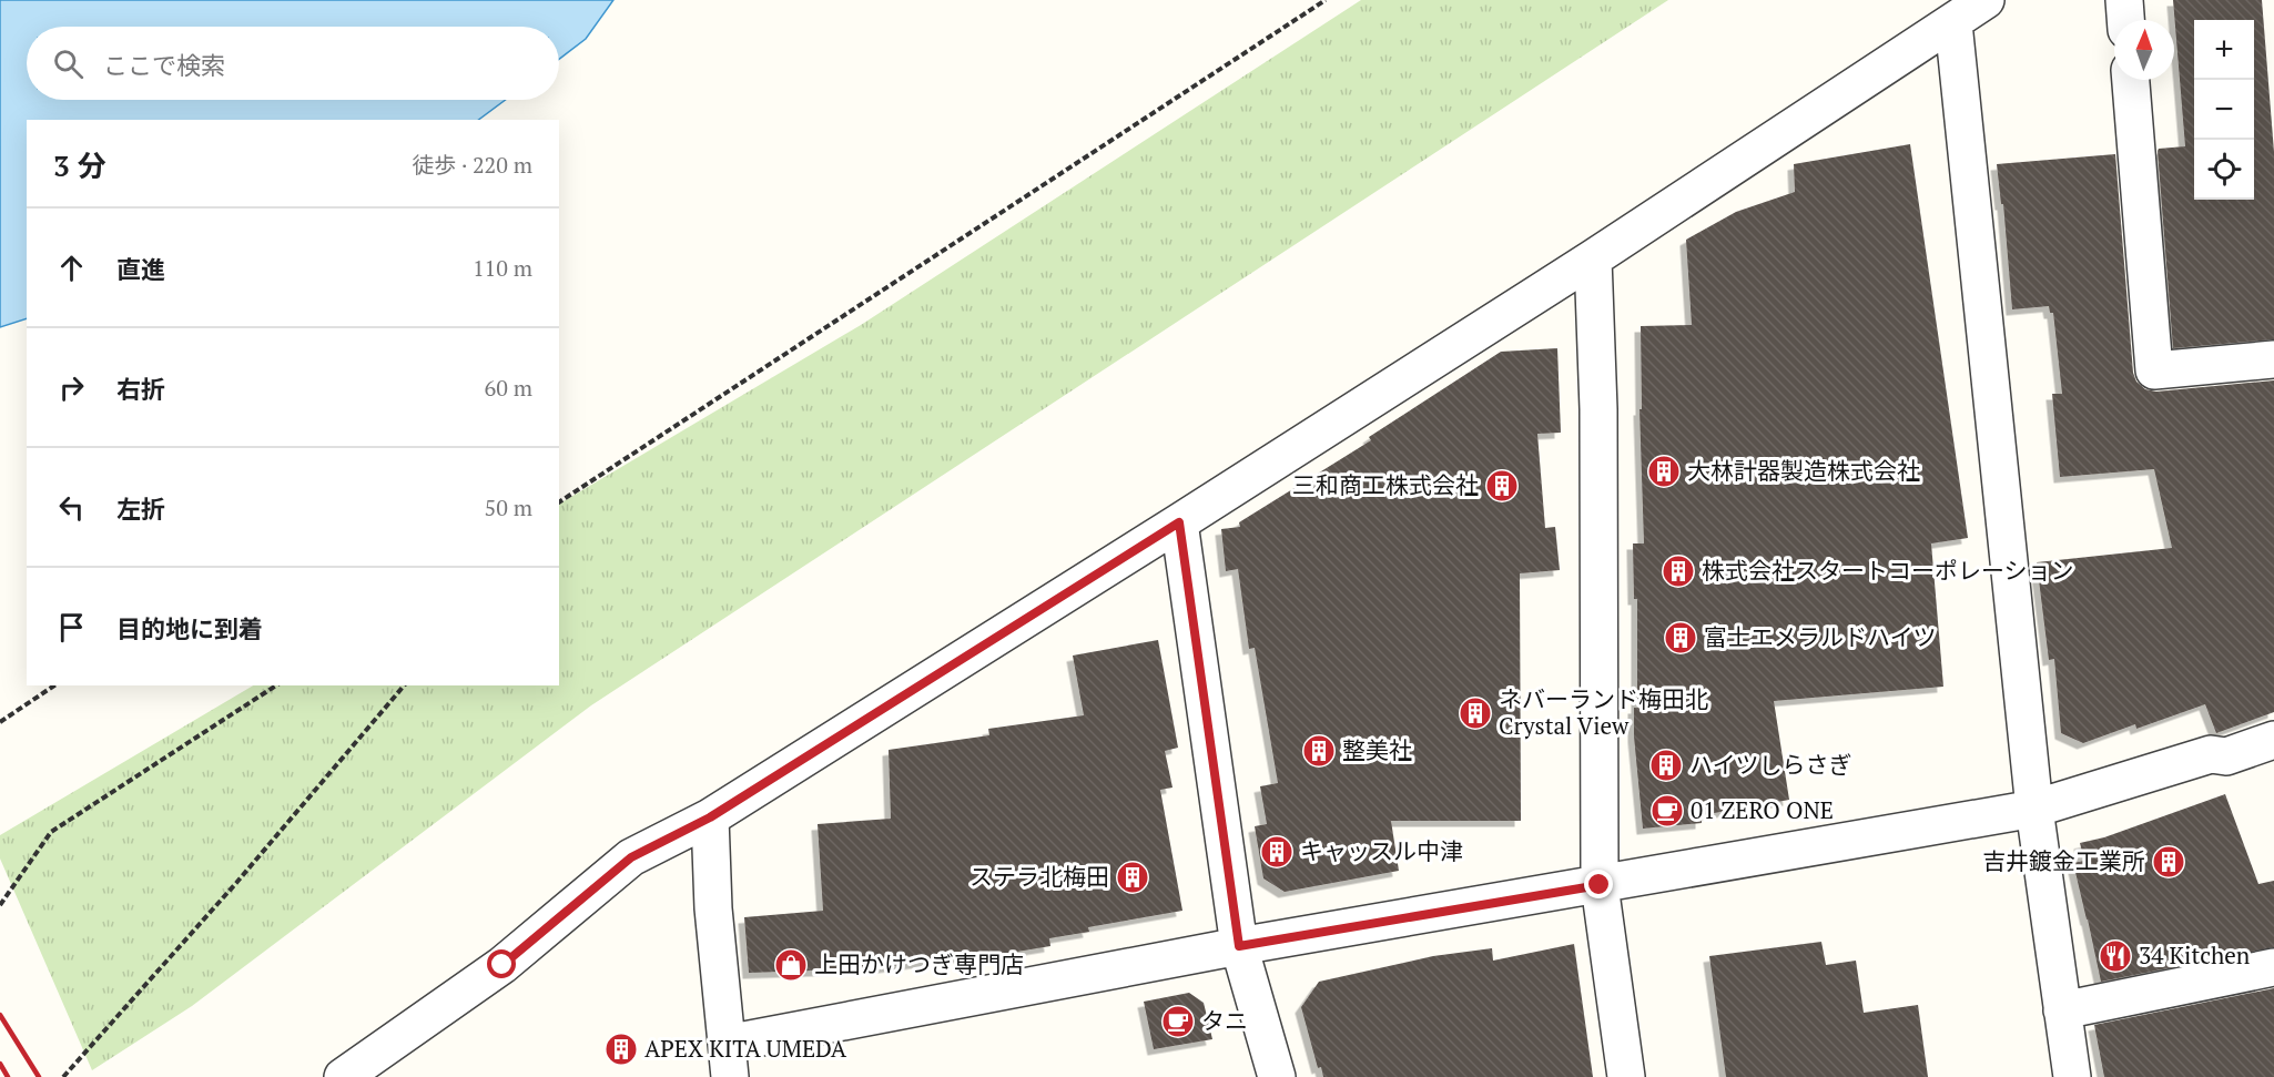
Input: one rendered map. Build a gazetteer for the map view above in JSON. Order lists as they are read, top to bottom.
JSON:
{
  "places": {
    "building": [
      "大林計器製造株式会社",
      "三和商工株式会社",
      "株式会社スタートコーポレーション",
      "富士エメラルドハイツ",
      "ネバーランド梅田北 Crystal View",
      "整美社",
      "ハイツしらさぎ",
      "キャッスル中津",
      "吉井鍍金工業所",
      "ステラ北梅田",
      "APEX KITA UMEDA"
    ],
    "cafe": ["01 ZERO ONE", "タニ"],
    "restaurant": ["34 Kitchen"],
    "shop": ["上田かけつぎ専門店"]
  },
  "north": "top",
  "page": {
    "map_buttons": ["+", "−"],
    "search": "ここで検索",
    "heading": ["3 分", "徒歩 · 220 m"],
    "list": [
      ["直進", "110 m"],
      ["右折", "60 m"],
      ["左折", "50 m"],
      "目的地に到着"
    ]
  }
}
